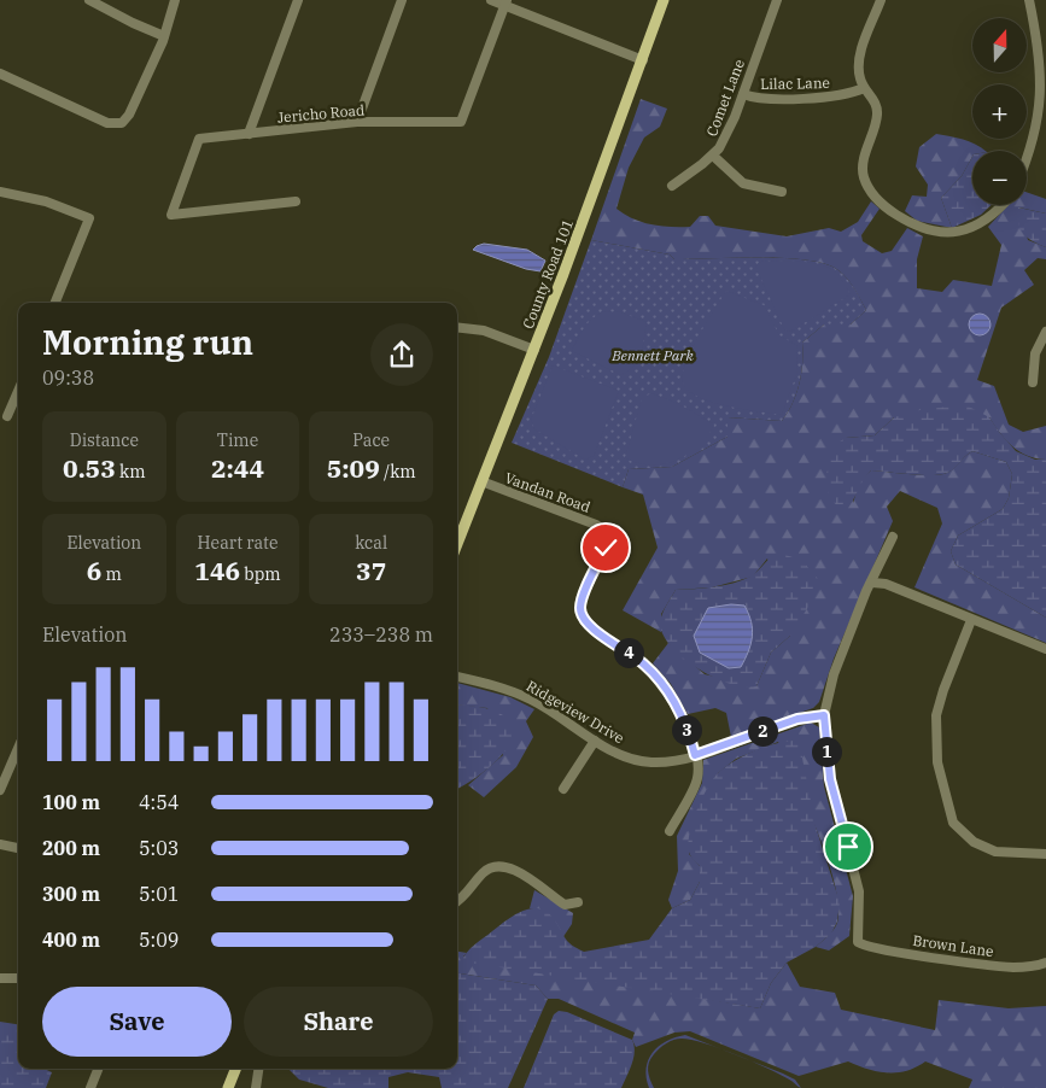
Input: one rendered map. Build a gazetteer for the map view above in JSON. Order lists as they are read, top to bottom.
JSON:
{
  "streets": {
    "main road": ["County Road 101"],
    "street": [
      "Lilac Lane",
      "Comet Lane",
      "Jericho Road",
      "Vandan Road",
      "Ridgeview Drive",
      "Brown Lane"
    ]
  },
  "crossings": [
    ["Lilac Lane", "Comet Lane"],
    ["County Road 101", "Vandan Road"],
    ["Vandan Road", "Ridgeview Drive"],
    ["Ridgeview Drive", "Brown Lane"]
  ],
  "parks": ["Bennett Park"],
  "north": "top",
  "page": {
    "map_buttons": ["+", "−"],
    "heading": ["Morning run", "09:38"],
    "stats": [
      ["Distance", "0.53 km"],
      ["Time", "2:44"],
      ["Pace", "5:09 /km"],
      ["Elevation", "6 m"],
      ["Heart rate", "146 bpm"],
      ["kcal", "37"]
    ],
    "chart": ["Elevation", "233–238 m"],
    "pins": [
      "4",
      "3",
      "2",
      "1"
    ],
    "list": [
      {
        "name": "100 m",
        "note": "4:54"
      },
      {
        "name": "200 m",
        "note": "5:03"
      },
      {
        "name": "300 m",
        "note": "5:01"
      },
      {
        "name": "400 m",
        "note": "5:09"
      }
    ],
    "buttons": ["Save", "Share"]
  }
}
